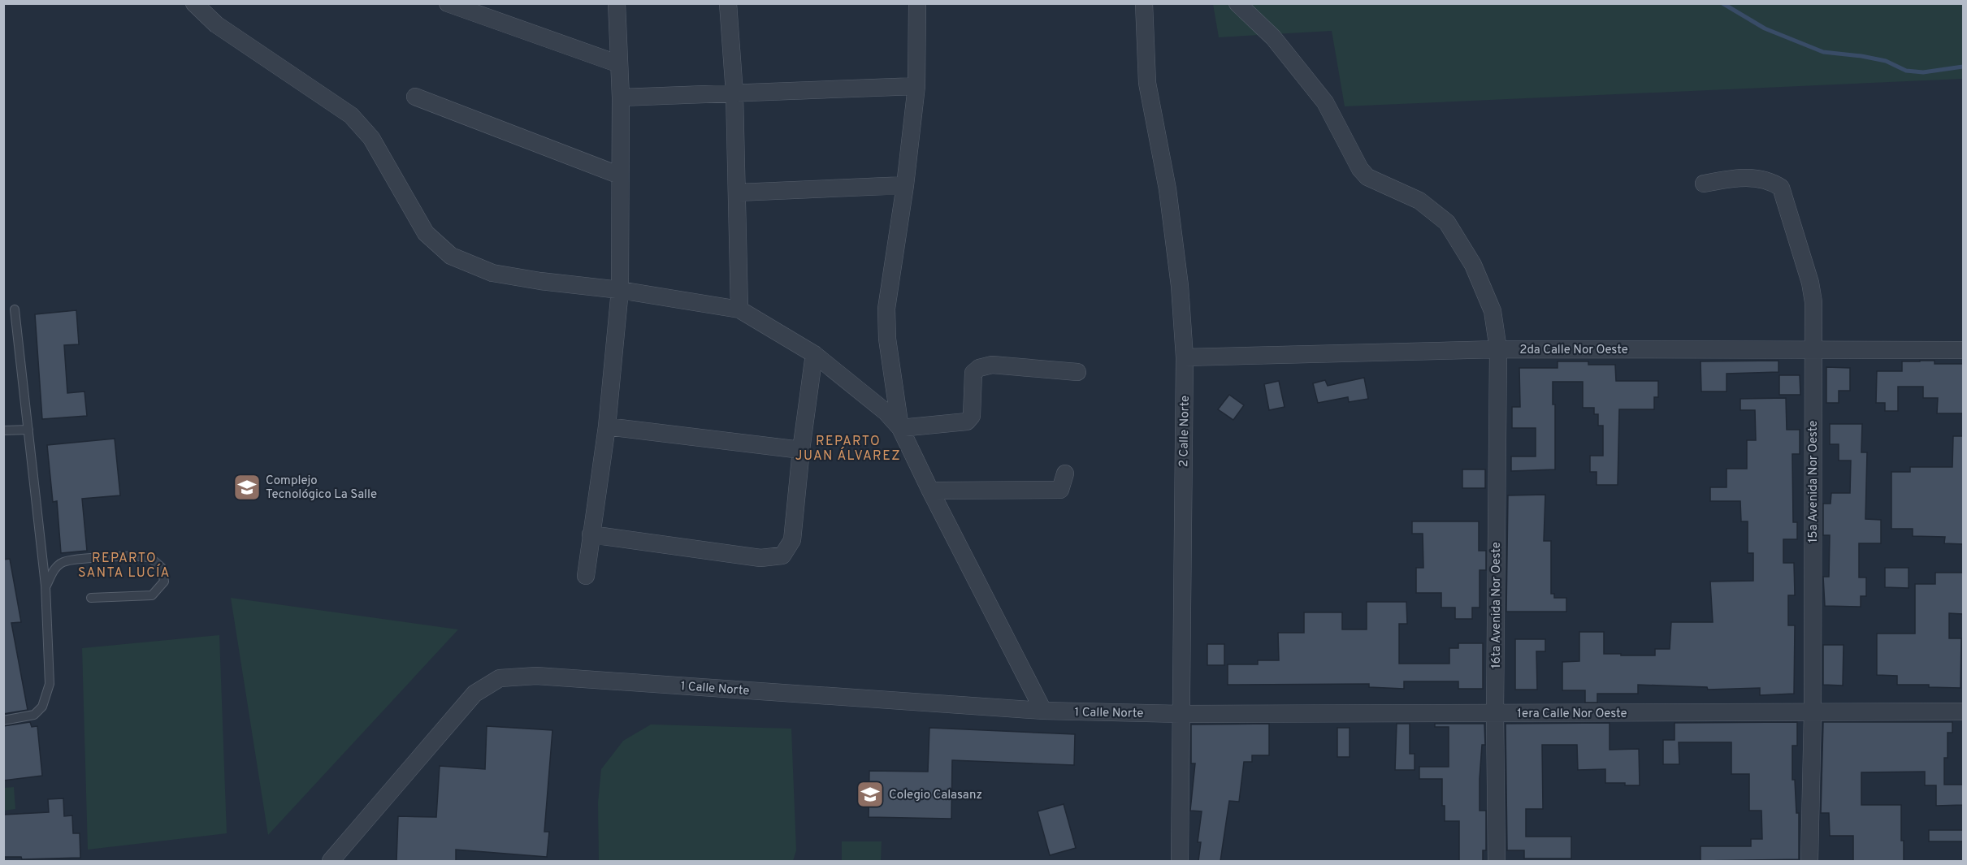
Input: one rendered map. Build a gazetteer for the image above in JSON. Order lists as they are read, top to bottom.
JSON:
{
  "streets": {
    "street": [
      "2da Calle Nor Oeste",
      "2 Calle Norte",
      "15a Avenida Nor Oeste",
      "16ta Avenida Nor Oeste",
      "1 Calle Norte",
      "1era Calle Nor Oeste"
    ]
  },
  "crossings": [
    ["2da Calle Nor Oeste", "2 Calle Norte"],
    ["2da Calle Nor Oeste", "15a Avenida Nor Oeste"],
    ["2da Calle Nor Oeste", "16ta Avenida Nor Oeste"],
    ["2 Calle Norte", "1 Calle Norte"],
    ["2 Calle Norte", "1era Calle Nor Oeste"],
    ["15a Avenida Nor Oeste", "1era Calle Nor Oeste"],
    ["16ta Avenida Nor Oeste", "1era Calle Nor Oeste"],
    ["1 Calle Norte", "1era Calle Nor Oeste"]
  ],
  "districts": ["REPARTO JUAN ÁLVAREZ", "REPARTO SANTA LUCÍA"],
  "places": {
    "school or university": ["Complejo Tecnológico La Salle", "Colegio Calasanz"]
  }
}
